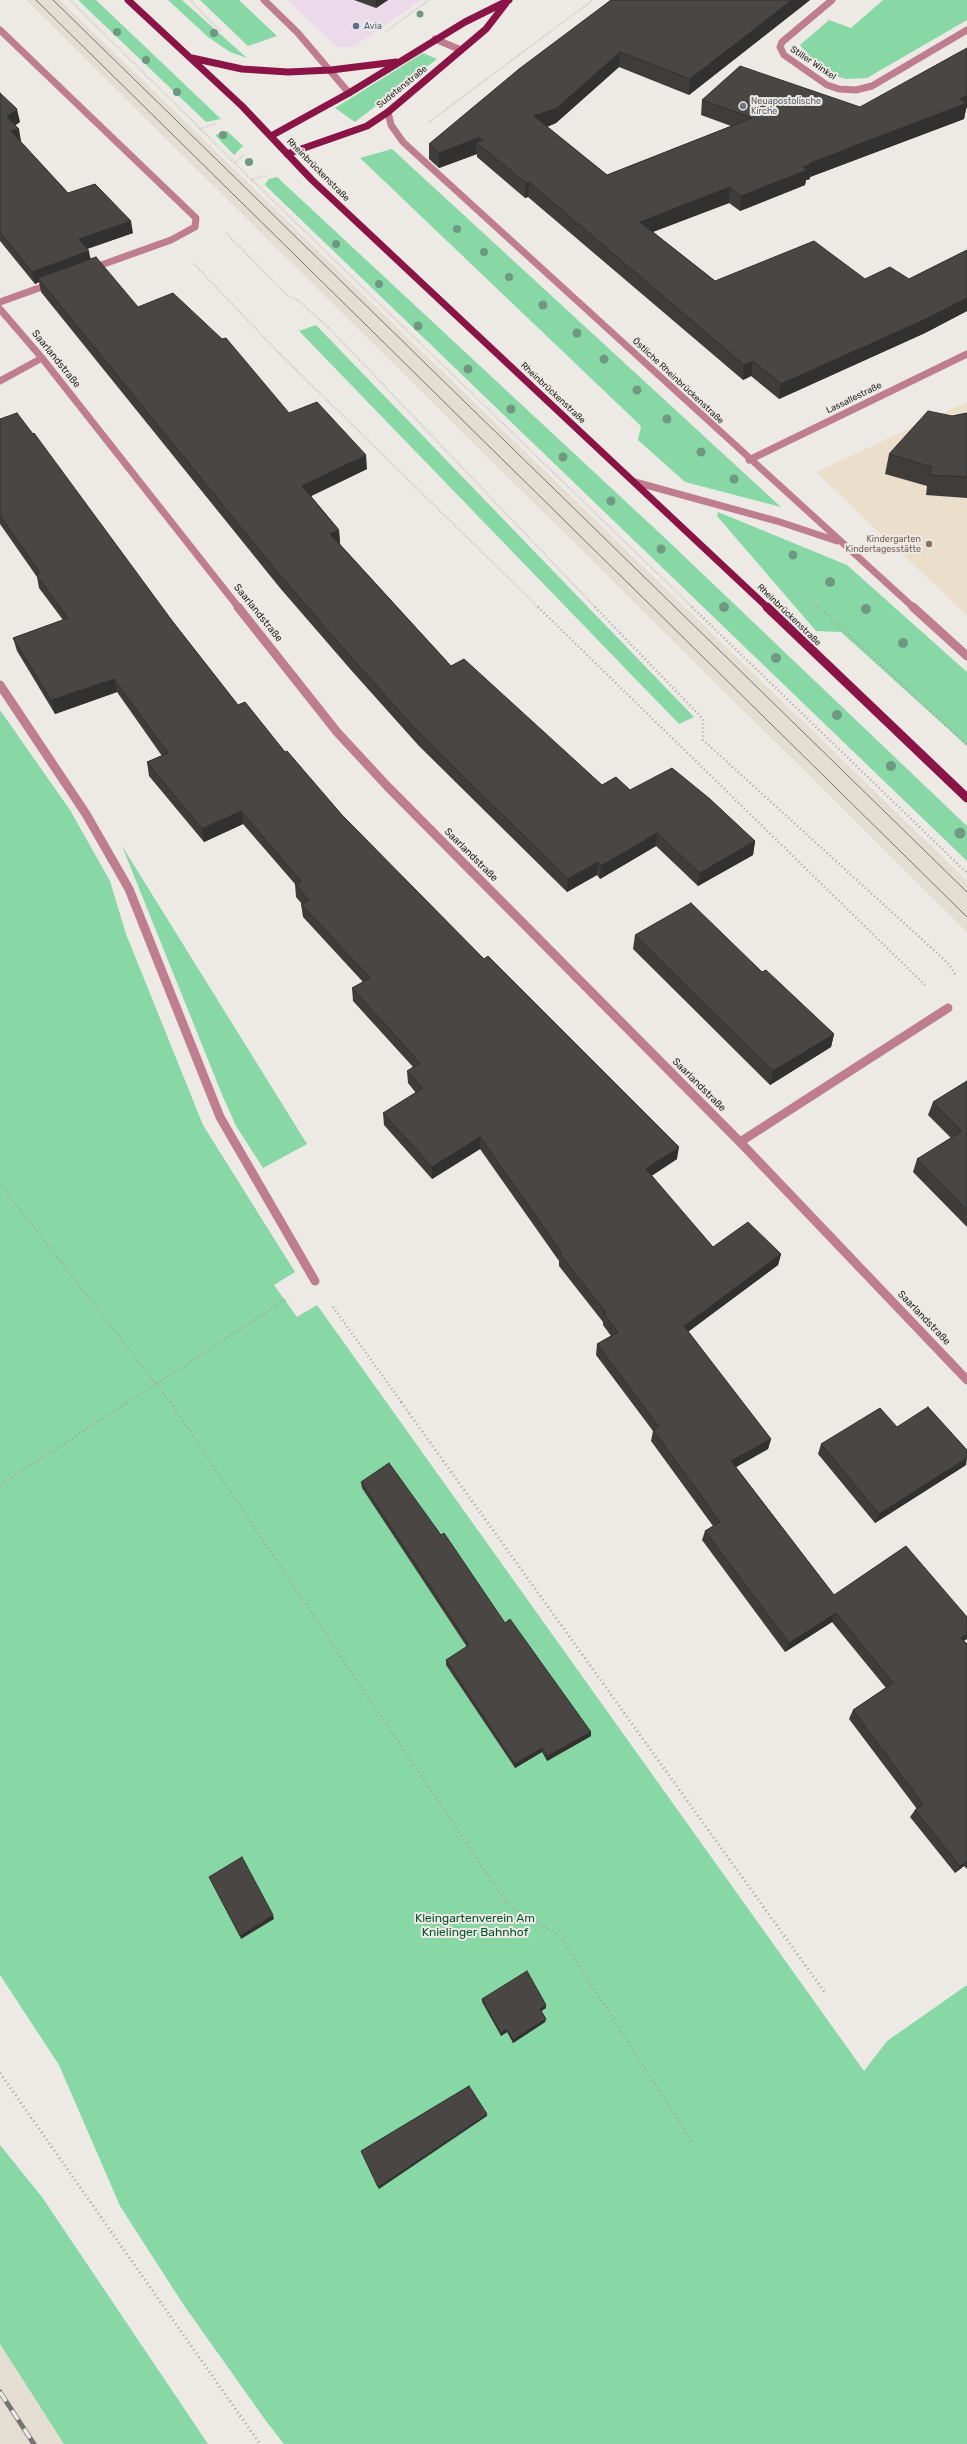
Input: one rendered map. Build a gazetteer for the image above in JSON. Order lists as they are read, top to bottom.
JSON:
{
  "streets": {
    "main road": ["Sudetenstraße", "Rheinbrückenstraße"],
    "street": [
      "Stiller Winkel",
      "Saarlandstraße",
      "Östliche Rheinbrückenstraße",
      "Lassallestraße"
    ]
  },
  "crossings": [
    ["Sudetenstraße", "Rheinbrückenstraße"],
    ["Sudetenstraße", "Östliche Rheinbrückenstraße"],
    ["Östliche Rheinbrückenstraße", "Lassallestraße"]
  ],
  "parks": ["Kleingartenverein Am Knielinger Bahnhof"],
  "places": ["Avia", "Neuapostolische Kirche", "Kindergarten Kindertagesstätte"]
}
